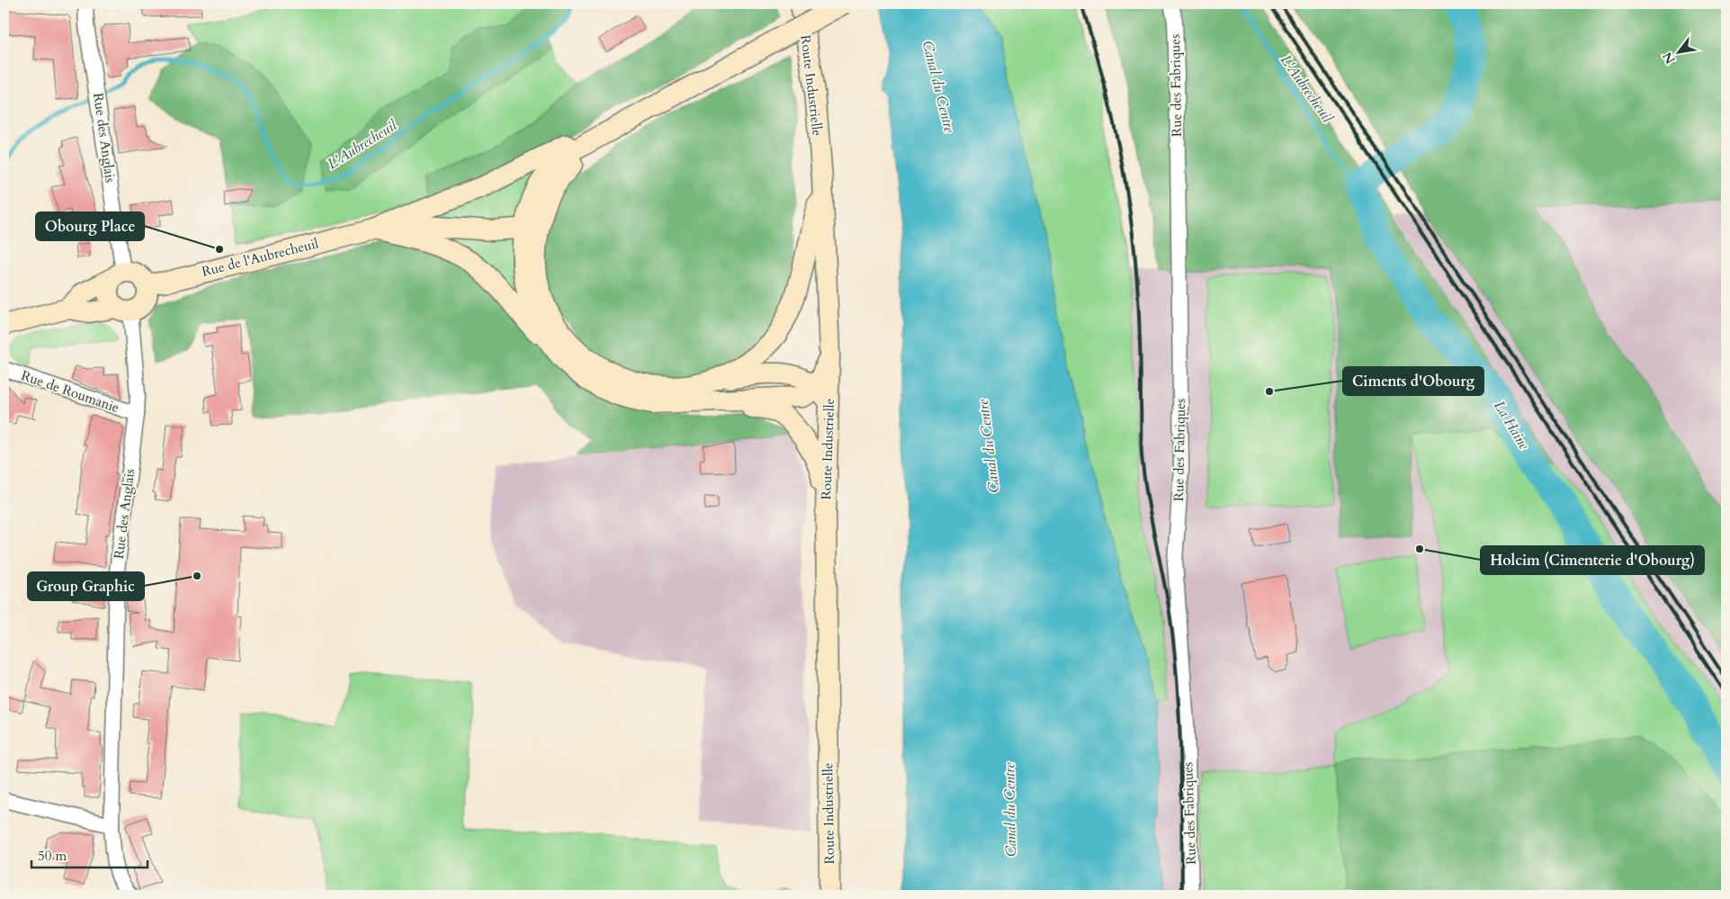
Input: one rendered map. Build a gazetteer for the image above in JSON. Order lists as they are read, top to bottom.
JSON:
{
  "streets": {
    "main road": ["Route Industrielle", "Rue de l'Aubrecheuil"],
    "street": ["Rue des Fabriques", "Rue des Anglais", "Rue de Roumanie"]
  },
  "crossings": [
    ["Rue des Anglais", "Rue de l'Aubrecheuil"],
    ["Rue des Anglais", "Rue de Roumanie"]
  ],
  "water": ["Canal du Centre", "L'Aubrecheuil", "La Haine"],
  "places": [
    "Obourg Place",
    "Ciments d'Obourg",
    "Holcim (Cimenterie d'Obourg)",
    "Group Graphic"
  ],
  "scale_bar": "50 m",
  "north": "bottom left"
}
